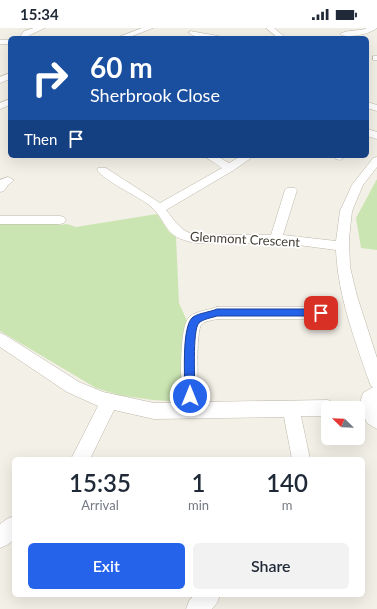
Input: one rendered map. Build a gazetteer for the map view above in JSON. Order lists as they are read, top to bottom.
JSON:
{
  "streets": {
    "street": ["Glenmont Crescent"]
  },
  "north": "top left",
  "page": {
    "status": "15:34",
    "turn": ["60 m", "Sherbrook Close"],
    "then": "Then",
    "eta": [
      "15:35",
      "Arrival",
      "1",
      "min",
      "140",
      "m"
    ],
    "buttons": ["Exit", "Share"]
  }
}
